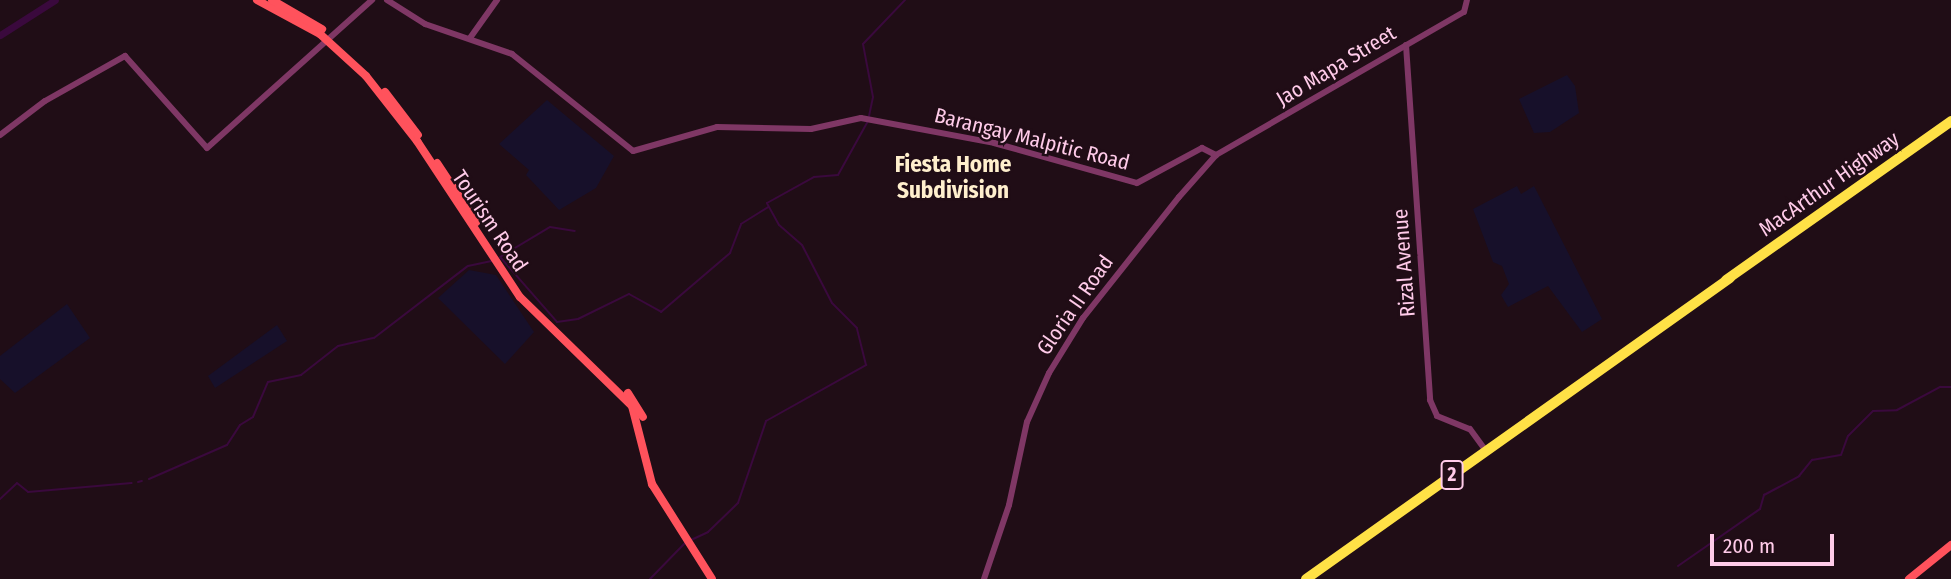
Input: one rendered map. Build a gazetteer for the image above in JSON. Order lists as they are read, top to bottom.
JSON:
{
  "streets": {
    "highway": ["MacArthur Highway", "2"],
    "main road": ["Tourism Road"],
    "street": [
      "Jao Mapa Street",
      "Barangay Malpitic Road",
      "Rizal Avenue",
      "Gloria II Road"
    ]
  },
  "crossings": [
    ["Jao Mapa Street", "Barangay Malpitic Road"],
    ["Jao Mapa Street", "Rizal Avenue"],
    ["Jao Mapa Street", "Gloria II Road"],
    ["Barangay Malpitic Road", "Gloria II Road"],
    ["MacArthur Highway", "Rizal Avenue"]
  ],
  "districts": ["Fiesta Home Subdivision"],
  "scale_bar": "200 m"
}
